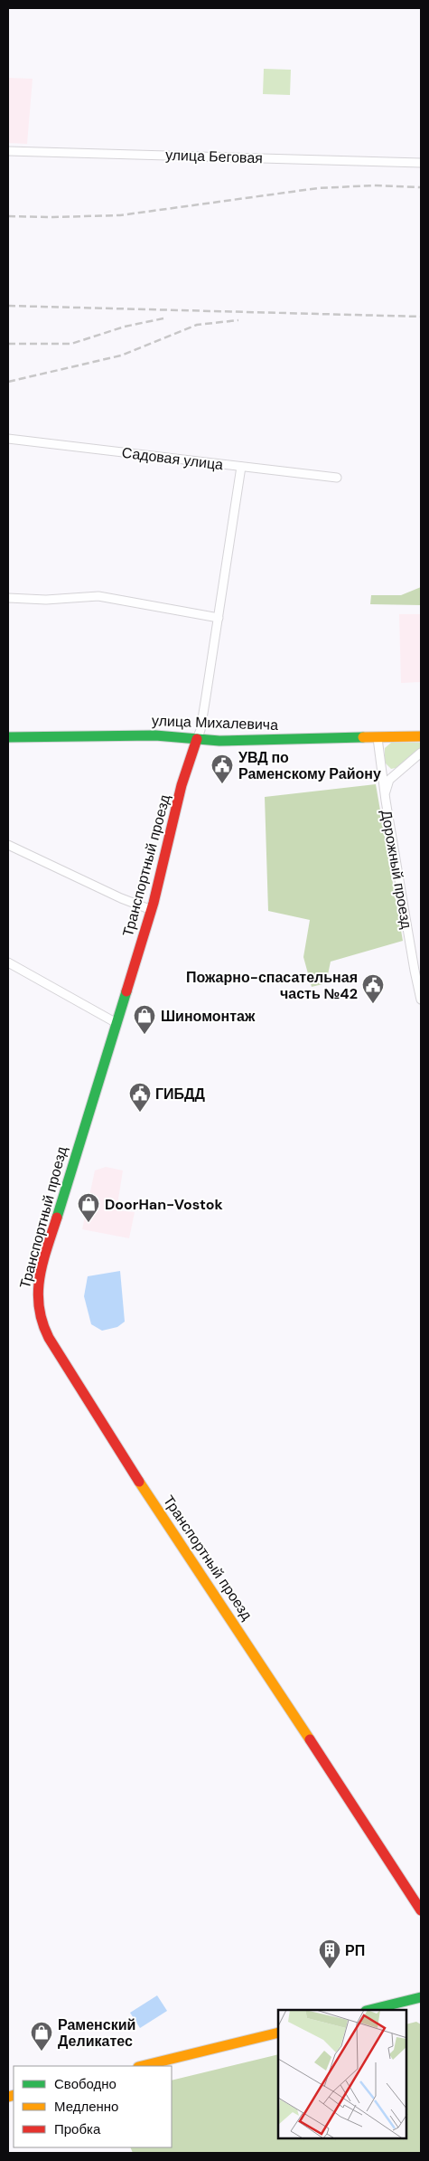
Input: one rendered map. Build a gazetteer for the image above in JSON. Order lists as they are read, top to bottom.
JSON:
{
  "streets": {
    "main road": ["улица Михалевича", "Транспортный проезд"],
    "street": ["улица Беговая", "Садовая улица", "Дорожный проезд"]
  },
  "crossings": [
    ["Садовая улица", "Транспортный проезд"],
    ["улица Михалевича", "Транспортный проезд"],
    ["улица Михалевича", "Дорожный проезд"]
  ],
  "places": {
    "public building": ["УВД по Раменскому Району", "Пожарно-спасательная часть №42", "ГИБДД"],
    "shop": ["Шиномонтаж", "DoorHan-Vostok", "Раменский Деликатес"],
    "building": ["РП"]
  },
  "legend": ["Свободно", "Медленно", "Пробка"]
}
